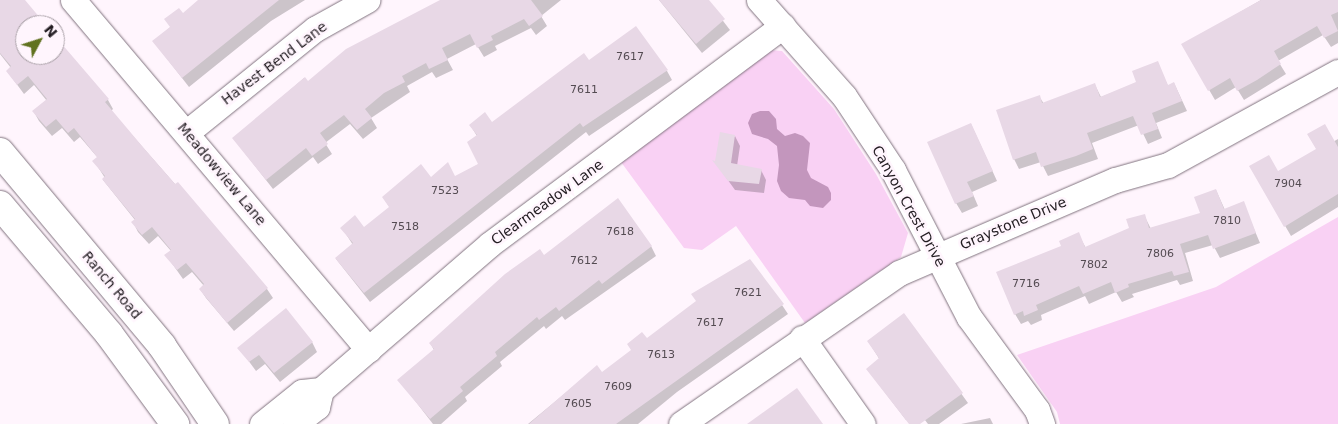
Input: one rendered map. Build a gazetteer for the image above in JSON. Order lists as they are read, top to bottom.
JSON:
{
  "streets": {
    "main road": ["Ranch Road"],
    "street": [
      "Havest Bend Lane",
      "Meadowview Lane",
      "Clearmeadow Lane",
      "Canyon Crest Drive",
      "Graystone Drive"
    ]
  },
  "crossings": [
    ["Havest Bend Lane", "Meadowview Lane"],
    ["Meadowview Lane", "Clearmeadow Lane"],
    ["Clearmeadow Lane", "Canyon Crest Drive"],
    ["Canyon Crest Drive", "Graystone Drive"]
  ],
  "house_numbers": [
    "7617",
    "7611",
    "7904",
    "7523",
    "7810",
    "7518",
    "7618",
    "7806",
    "7612",
    "7802",
    "7716",
    "7621",
    "7617",
    "7613",
    "7609",
    "7605"
  ],
  "north": "top right"
}
